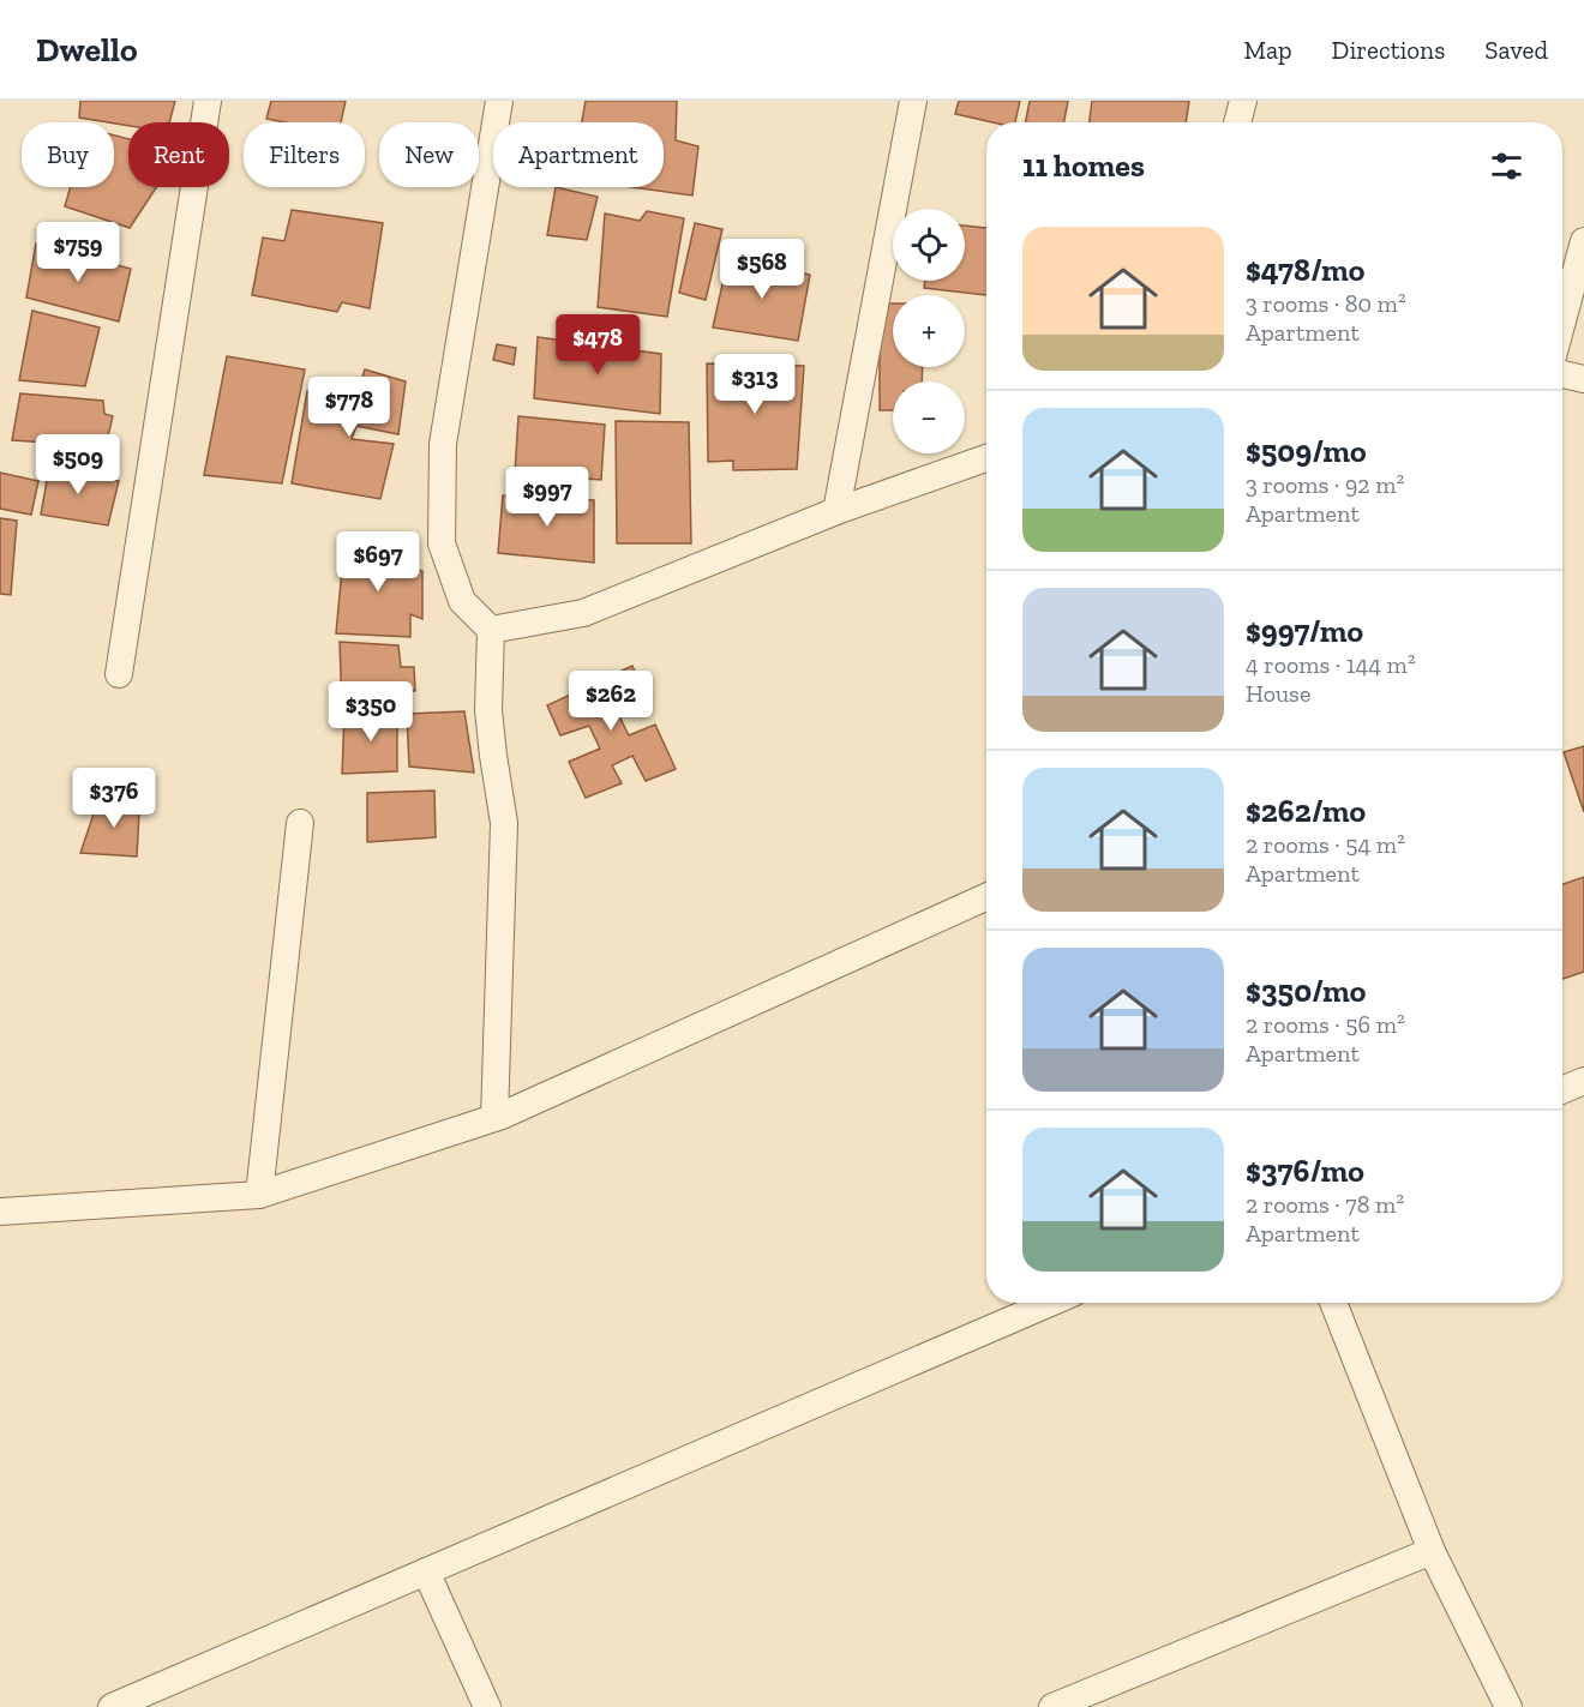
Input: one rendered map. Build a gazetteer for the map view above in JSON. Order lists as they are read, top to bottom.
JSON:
{
  "page": {
    "header": "Dwello",
    "nav": ["Map", "Directions", "Saved"],
    "chip": [
      "Buy",
      "Rent",
      "Filters",
      "New",
      "Apartment"
    ],
    "heading": "11 homes",
    "map_buttons": ["+", "−"],
    "list": [
      {
        "name": "$478/mo",
        "note": "3 rooms · 80 m² · Apartment"
      },
      {
        "name": "$509/mo",
        "note": "3 rooms · 92 m² · Apartment"
      },
      {
        "name": "$997/mo",
        "note": "4 rooms · 144 m² · House"
      },
      {
        "name": "$262/mo",
        "note": "2 rooms · 54 m² · Apartment"
      },
      {
        "name": "$350/mo",
        "note": "2 rooms · 56 m² · Apartment"
      },
      {
        "name": "$376/mo",
        "note": "2 rooms · 78 m² · Apartment"
      }
    ],
    "price": [
      "$759",
      "$568",
      "$478",
      "$313",
      "$778",
      "$509",
      "$997",
      "$697",
      "$262",
      "$350",
      "$376"
    ]
  }
}
